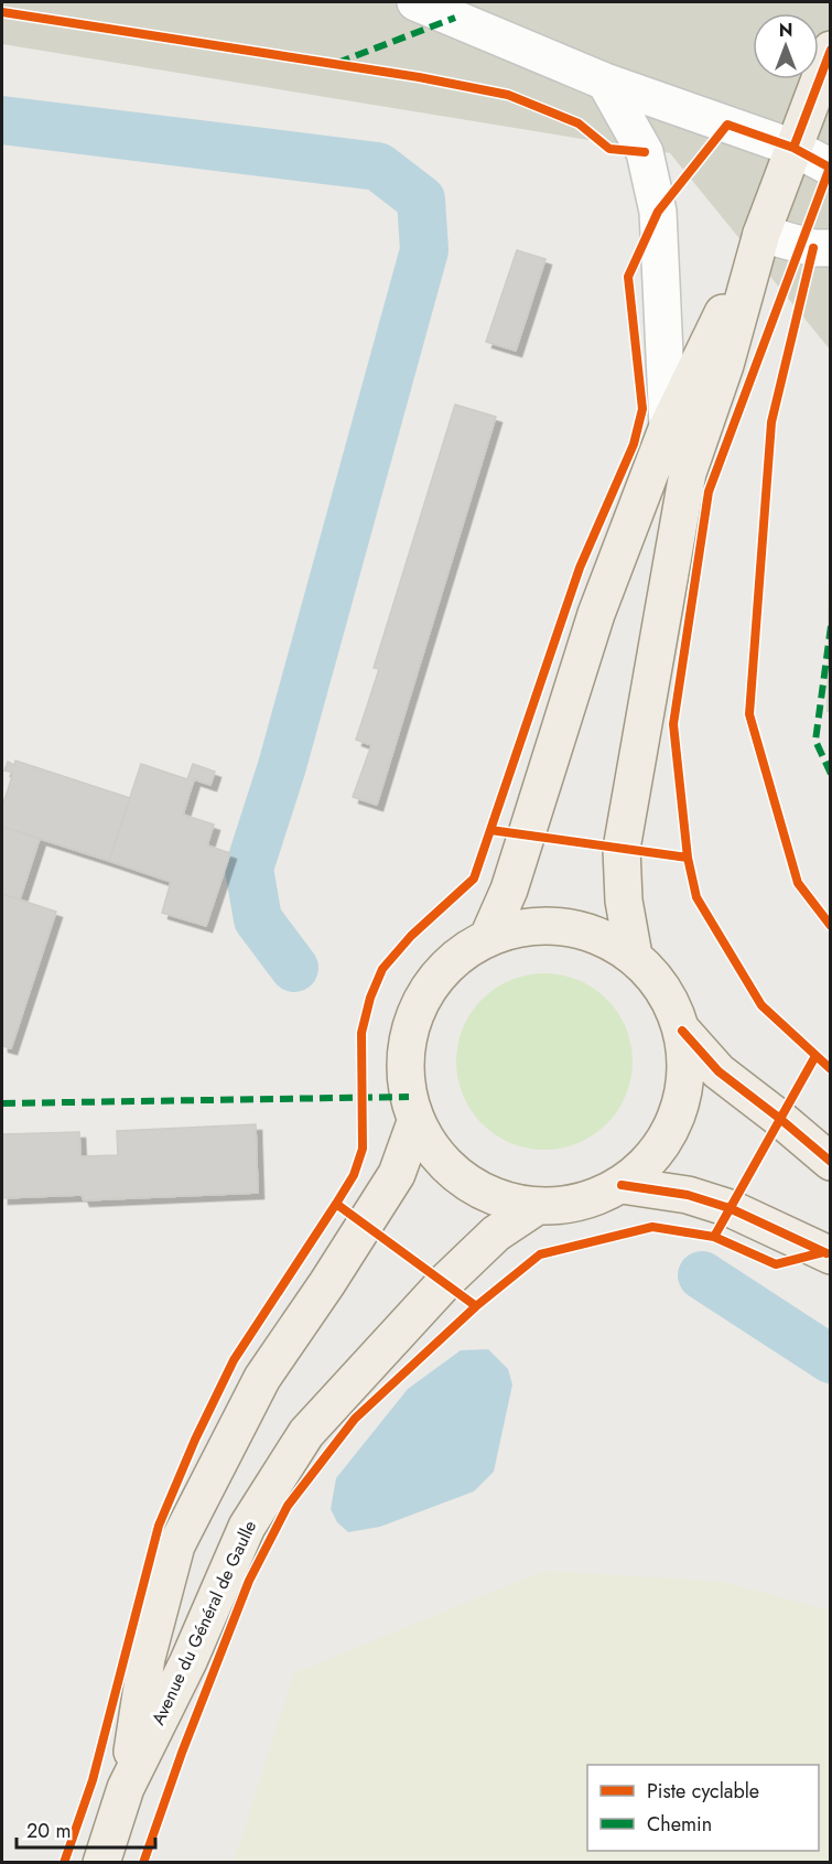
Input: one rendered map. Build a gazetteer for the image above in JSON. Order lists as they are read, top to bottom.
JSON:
{
  "streets": {
    "main road": ["Avenue du Général de Gaulle"]
  },
  "legend": ["Piste cyclable", "Chemin"],
  "scale_bar": "20 m",
  "north": "top"
}
